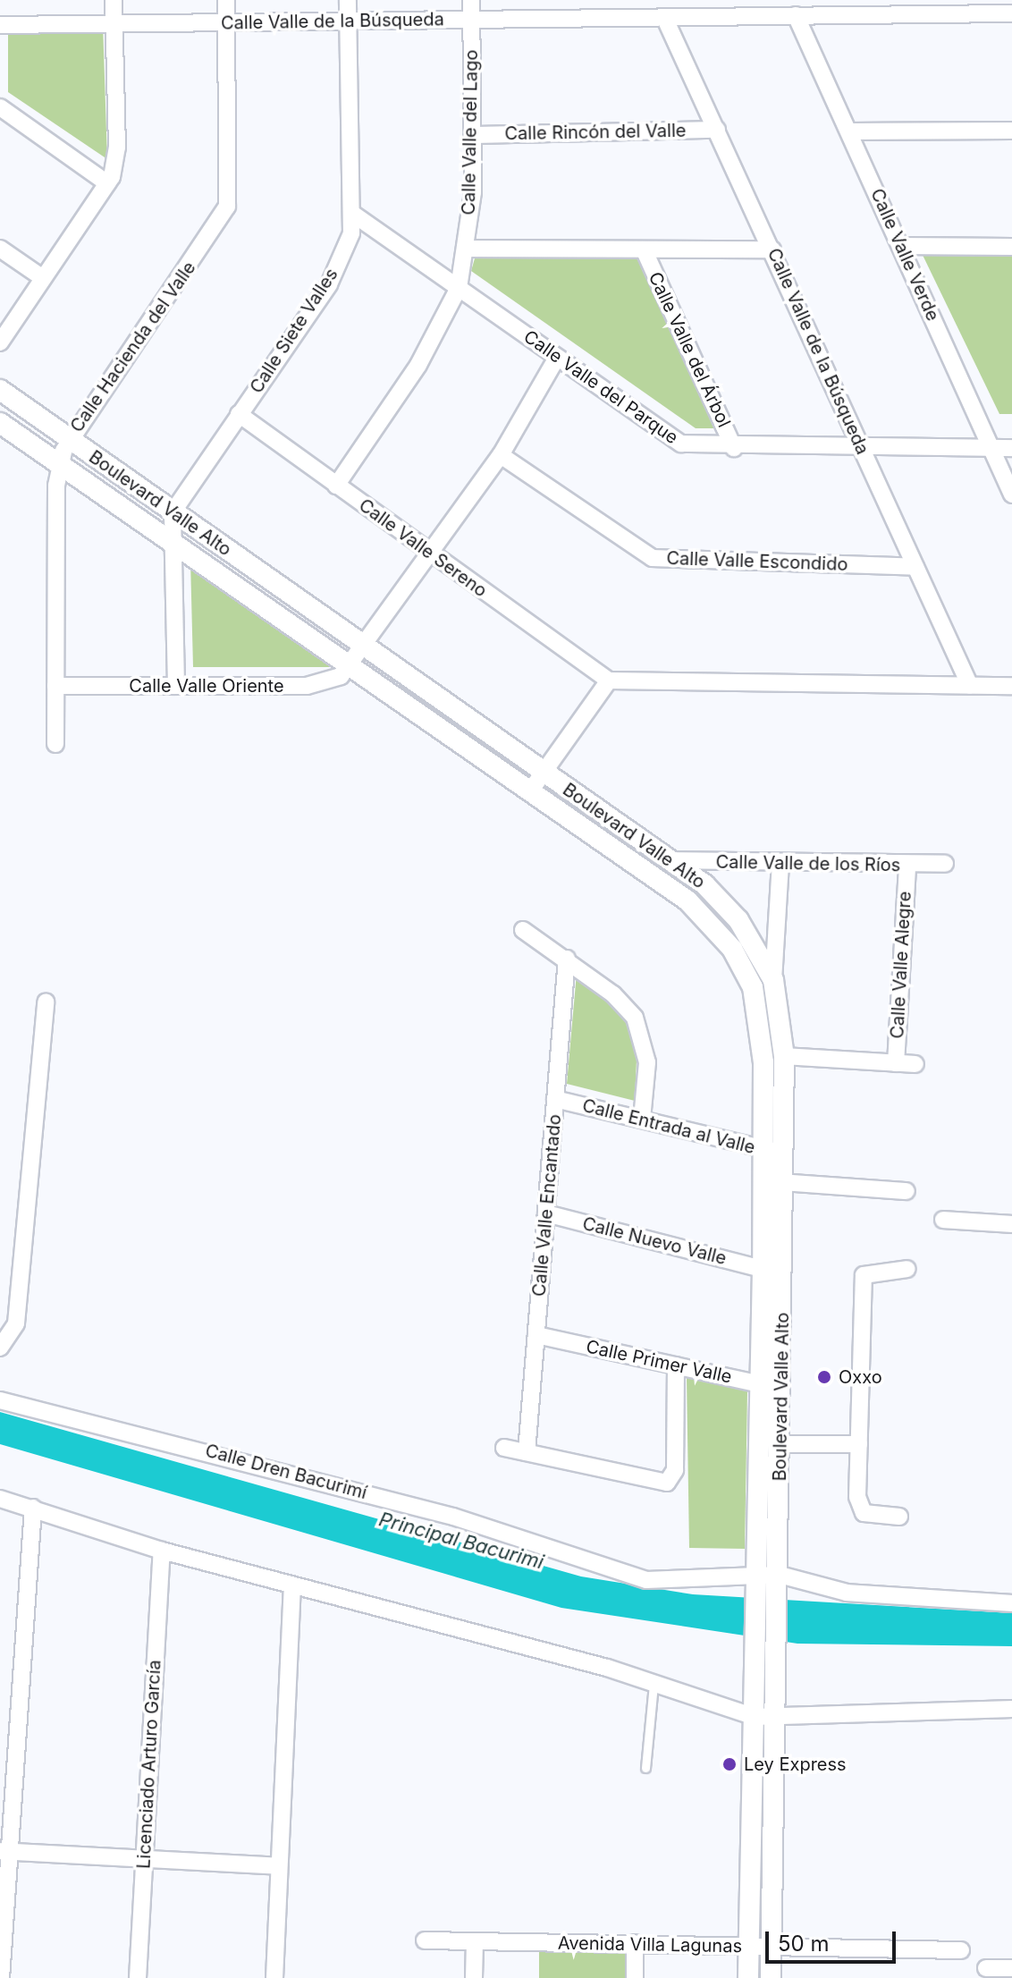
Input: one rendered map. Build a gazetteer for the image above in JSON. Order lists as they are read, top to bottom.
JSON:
{
  "streets": {
    "street": [
      "Calle Valle de la Búsqueda",
      "Calle Valle del Lago",
      "Calle Rincón del Valle",
      "Calle Valle Verde",
      "Calle Siete Valles",
      "Calle Hacienda del Valle",
      "Calle Valle del Árbol",
      "Calle Valle del Parque",
      "Boulevard Valle Alto",
      "Calle Valle Sereno",
      "Calle Valle Escondido",
      "Calle Valle Oriente",
      "Calle Valle de los Ríos",
      "Calle Valle Alegre",
      "Calle Entrada al Valle",
      "Calle Valle Encantado",
      "Calle Nuevo Valle",
      "Calle Primer Valle",
      "Calle Dren Bacurimí",
      "Licenciado Arturo García",
      "Avenida Villa Lagunas"
    ]
  },
  "crossings": [
    ["Calle Valle de la Búsqueda", "Calle Valle del Lago"],
    ["Calle Valle de la Búsqueda", "Calle Rincón del Valle"],
    ["Calle Valle de la Búsqueda", "Calle Valle Verde"],
    ["Calle Valle de la Búsqueda", "Calle Siete Valles"],
    ["Calle Valle de la Búsqueda", "Calle Hacienda del Valle"],
    ["Calle Valle de la Búsqueda", "Calle Valle del Parque"],
    ["Calle Valle de la Búsqueda", "Calle Valle Escondido"],
    ["Calle Valle del Lago", "Calle Rincón del Valle"],
    ["Calle Valle del Lago", "Calle Valle del Parque"],
    ["Calle Valle del Lago", "Calle Valle Sereno"],
    ["Calle Valle Verde", "Calle Valle del Parque"],
    ["Calle Siete Valles", "Calle Valle del Parque"],
    ["Calle Siete Valles", "Boulevard Valle Alto"],
    ["Calle Siete Valles", "Calle Valle Sereno"],
    ["Calle Hacienda del Valle", "Boulevard Valle Alto"],
    ["Calle Hacienda del Valle", "Calle Valle Oriente"],
    ["Calle Valle del Árbol", "Calle Valle del Parque"],
    ["Calle Valle del Parque", "Calle Valle Oriente"],
    ["Boulevard Valle Alto", "Calle Valle Oriente"],
    ["Boulevard Valle Alto", "Calle Valle de los Ríos"],
    ["Boulevard Valle Alto", "Calle Entrada al Valle"],
    ["Boulevard Valle Alto", "Calle Nuevo Valle"],
    ["Boulevard Valle Alto", "Calle Primer Valle"],
    ["Boulevard Valle Alto", "Calle Dren Bacurimí"],
    ["Calle Valle Sereno", "Calle Valle Oriente"],
    ["Calle Valle Escondido", "Calle Valle Oriente"],
    ["Calle Valle de los Ríos", "Calle Valle Alegre"],
    ["Calle Entrada al Valle", "Calle Valle Encantado"],
    ["Calle Valle Encantado", "Calle Nuevo Valle"],
    ["Calle Valle Encantado", "Calle Primer Valle"]
  ],
  "water": ["Principal Bacurimi"],
  "places": ["Oxxo", "Ley Express"],
  "scale_bar": "50 m"
}
